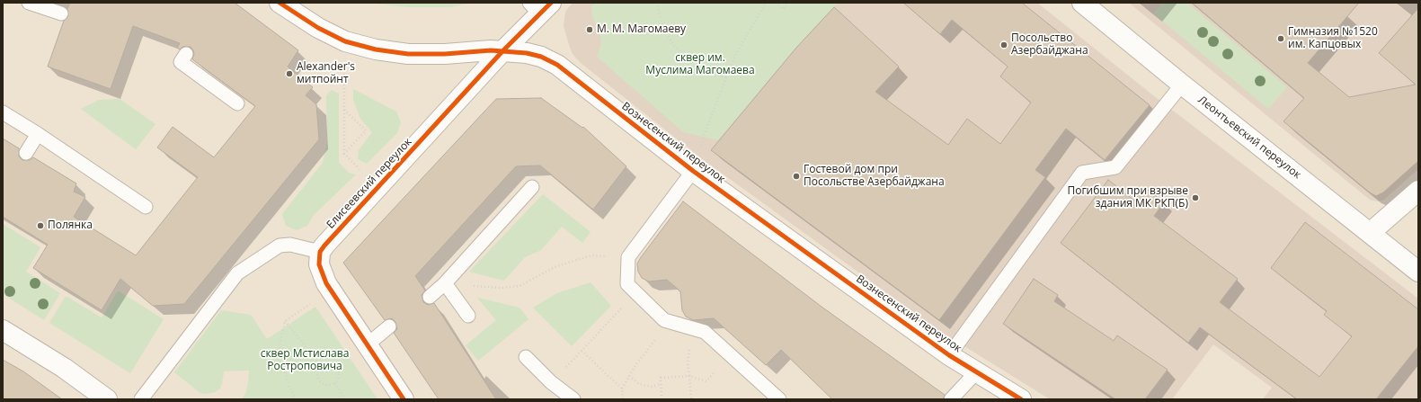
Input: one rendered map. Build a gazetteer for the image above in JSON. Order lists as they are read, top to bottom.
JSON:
{
  "streets": {
    "street": ["Леонтьевский переулок", "Вознесенский переулок", "Елисеевский переулок"]
  },
  "crossings": [
    ["Вознесенский переулок", "Елисеевский переулок"]
  ],
  "parks": ["сквер им. Муслима Магомаева", "сквер Мстислава Ростроповича"],
  "places": [
    "М. М. Магомаеву",
    "Гимназия №1520 им. Капцовых",
    "Посольство Азербайджана",
    "Alexander's митпойнт",
    "Гостевой дом при Посольстве Азербайджана",
    "Погибшим при взрыве здания МК РКП(Б)",
    "Полянка"
  ]
}
